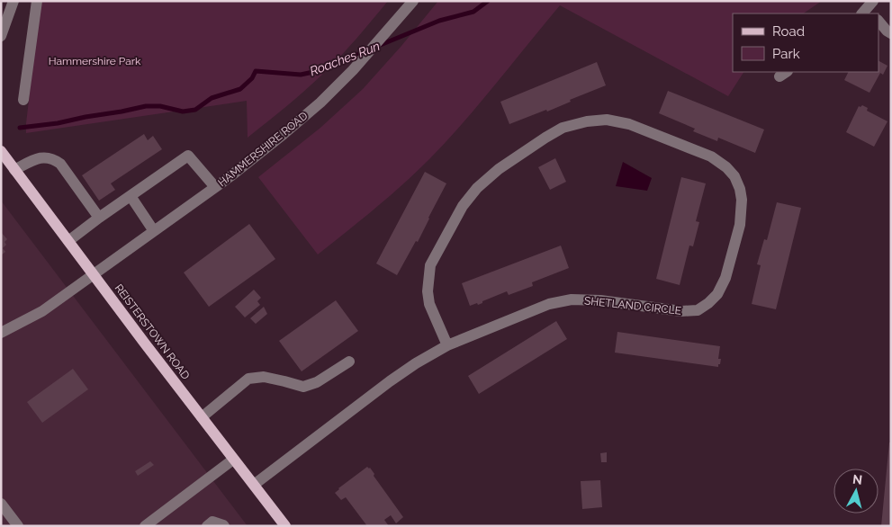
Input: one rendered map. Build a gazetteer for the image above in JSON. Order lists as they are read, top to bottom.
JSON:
{
  "streets": {
    "main road": ["REISTERSTOWN ROAD"],
    "street": ["HAMMERSHIRE ROAD", "SHETLAND CIRCLE"]
  },
  "crossings": [
    ["HAMMERSHIRE ROAD", "REISTERSTOWN ROAD"],
    ["SHETLAND CIRCLE", "REISTERSTOWN ROAD"]
  ],
  "water": ["Roaches Run"],
  "parks": ["Hammershire Park"],
  "legend": ["Road", "Park"],
  "north": "top"
}
